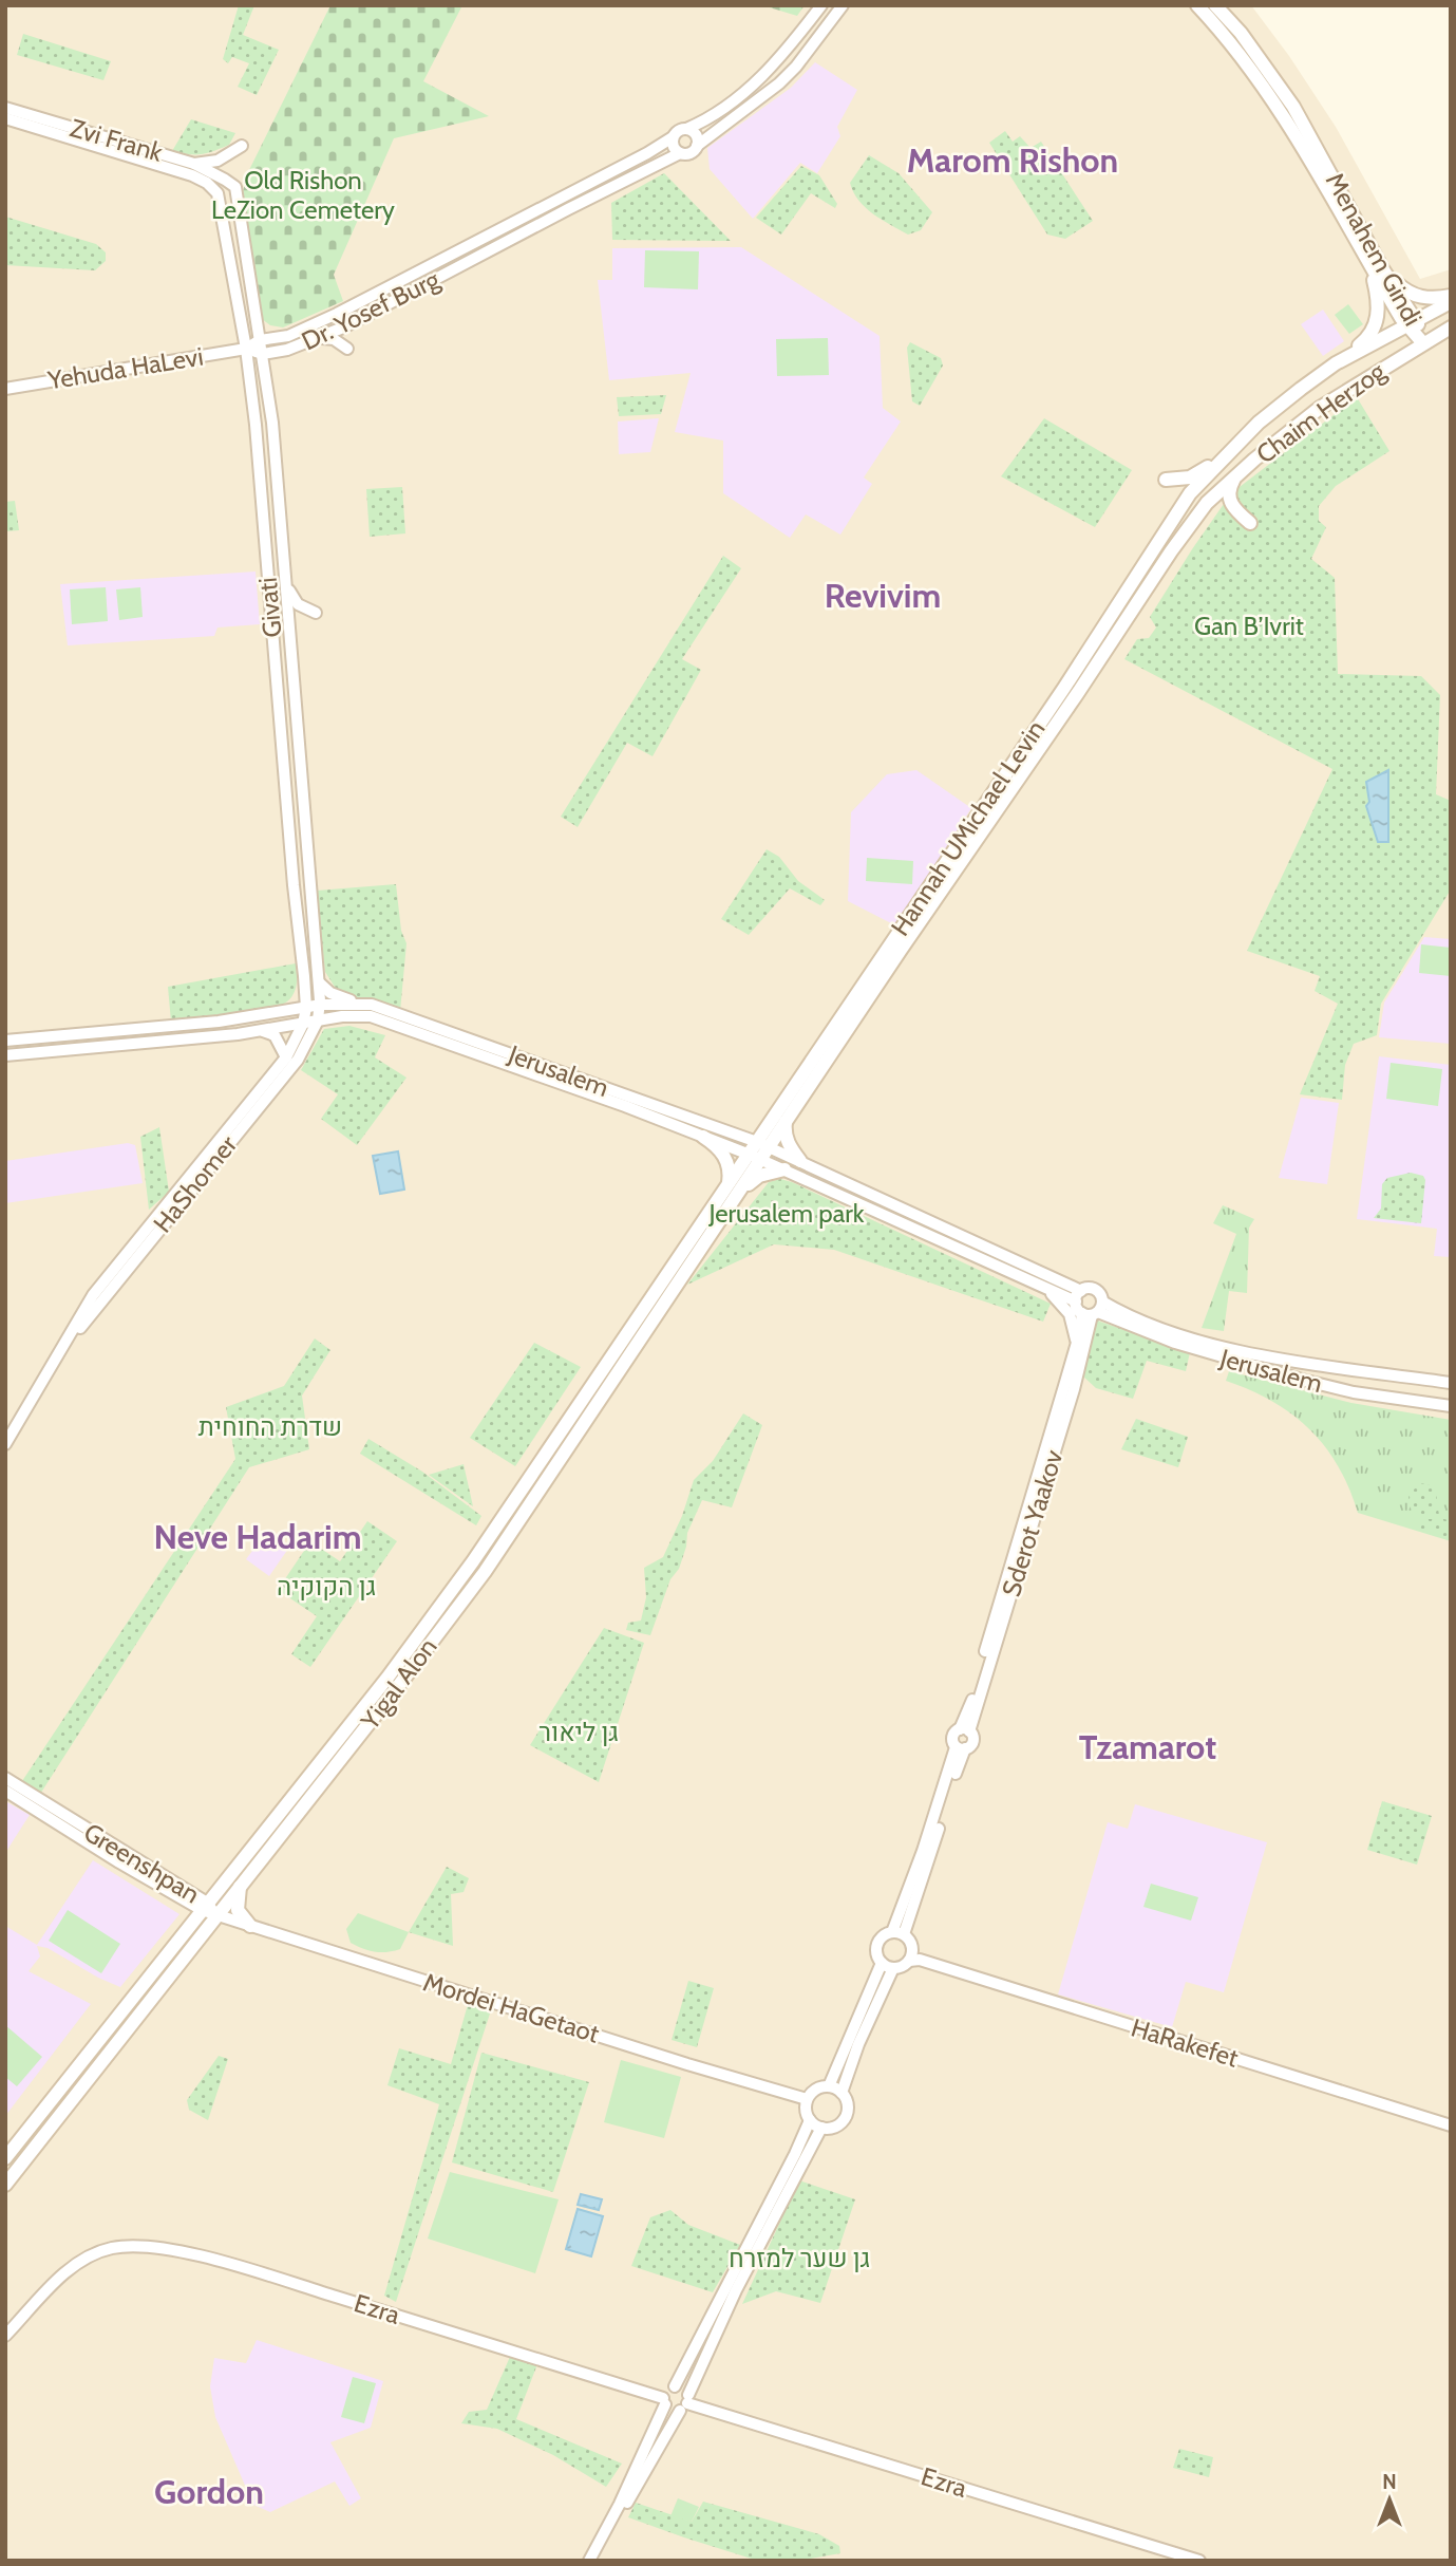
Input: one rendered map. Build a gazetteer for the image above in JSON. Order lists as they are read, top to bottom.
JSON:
{
  "streets": {
    "main road": [
      "Menahem Gindi",
      "Chaim Herzog",
      "Hannah UMichael Levin",
      "Yigal Alon"
    ],
    "street": [
      "Zvi Frank",
      "Dr. Yosef Burg",
      "Yehuda HaLevi",
      "Givati",
      "Jerusalem",
      "HaShomer",
      "Sderot Yaakov",
      "Greenshpan",
      "Mordei HaGetaot",
      "HaRakefet",
      "Ezra"
    ]
  },
  "crossings": [
    ["Zvi Frank", "Givati"],
    ["Menahem Gindi", "Chaim Herzog"],
    ["Dr. Yosef Burg", "Yehuda HaLevi"],
    ["Dr. Yosef Burg", "Givati"],
    ["Yehuda HaLevi", "Givati"],
    ["Chaim Herzog", "Hannah UMichael Levin"],
    ["Givati", "Jerusalem"],
    ["Givati", "HaShomer"],
    ["Hannah UMichael Levin", "Jerusalem"],
    ["Hannah UMichael Levin", "Yigal Alon"],
    ["Jerusalem", "HaShomer"],
    ["Jerusalem", "Sderot Yaakov"],
    ["Jerusalem", "Yigal Alon"],
    ["Yigal Alon", "Greenshpan"],
    ["Yigal Alon", "Mordei HaGetaot"],
    ["Greenshpan", "Mordei HaGetaot"]
  ],
  "districts": [
    "Marom Rishon",
    "Revivim",
    "Neve Hadarim",
    "Tzamarot",
    "Gordon"
  ],
  "parks": [
    "Old Rishon LeZion Cemetery",
    "Gan B’Ivrit",
    "Jerusalem park",
    "שדרת החוחית",
    "גן הקוקיה",
    "גן ליאור",
    "גן שער למזרח"
  ],
  "north": "top"
}
